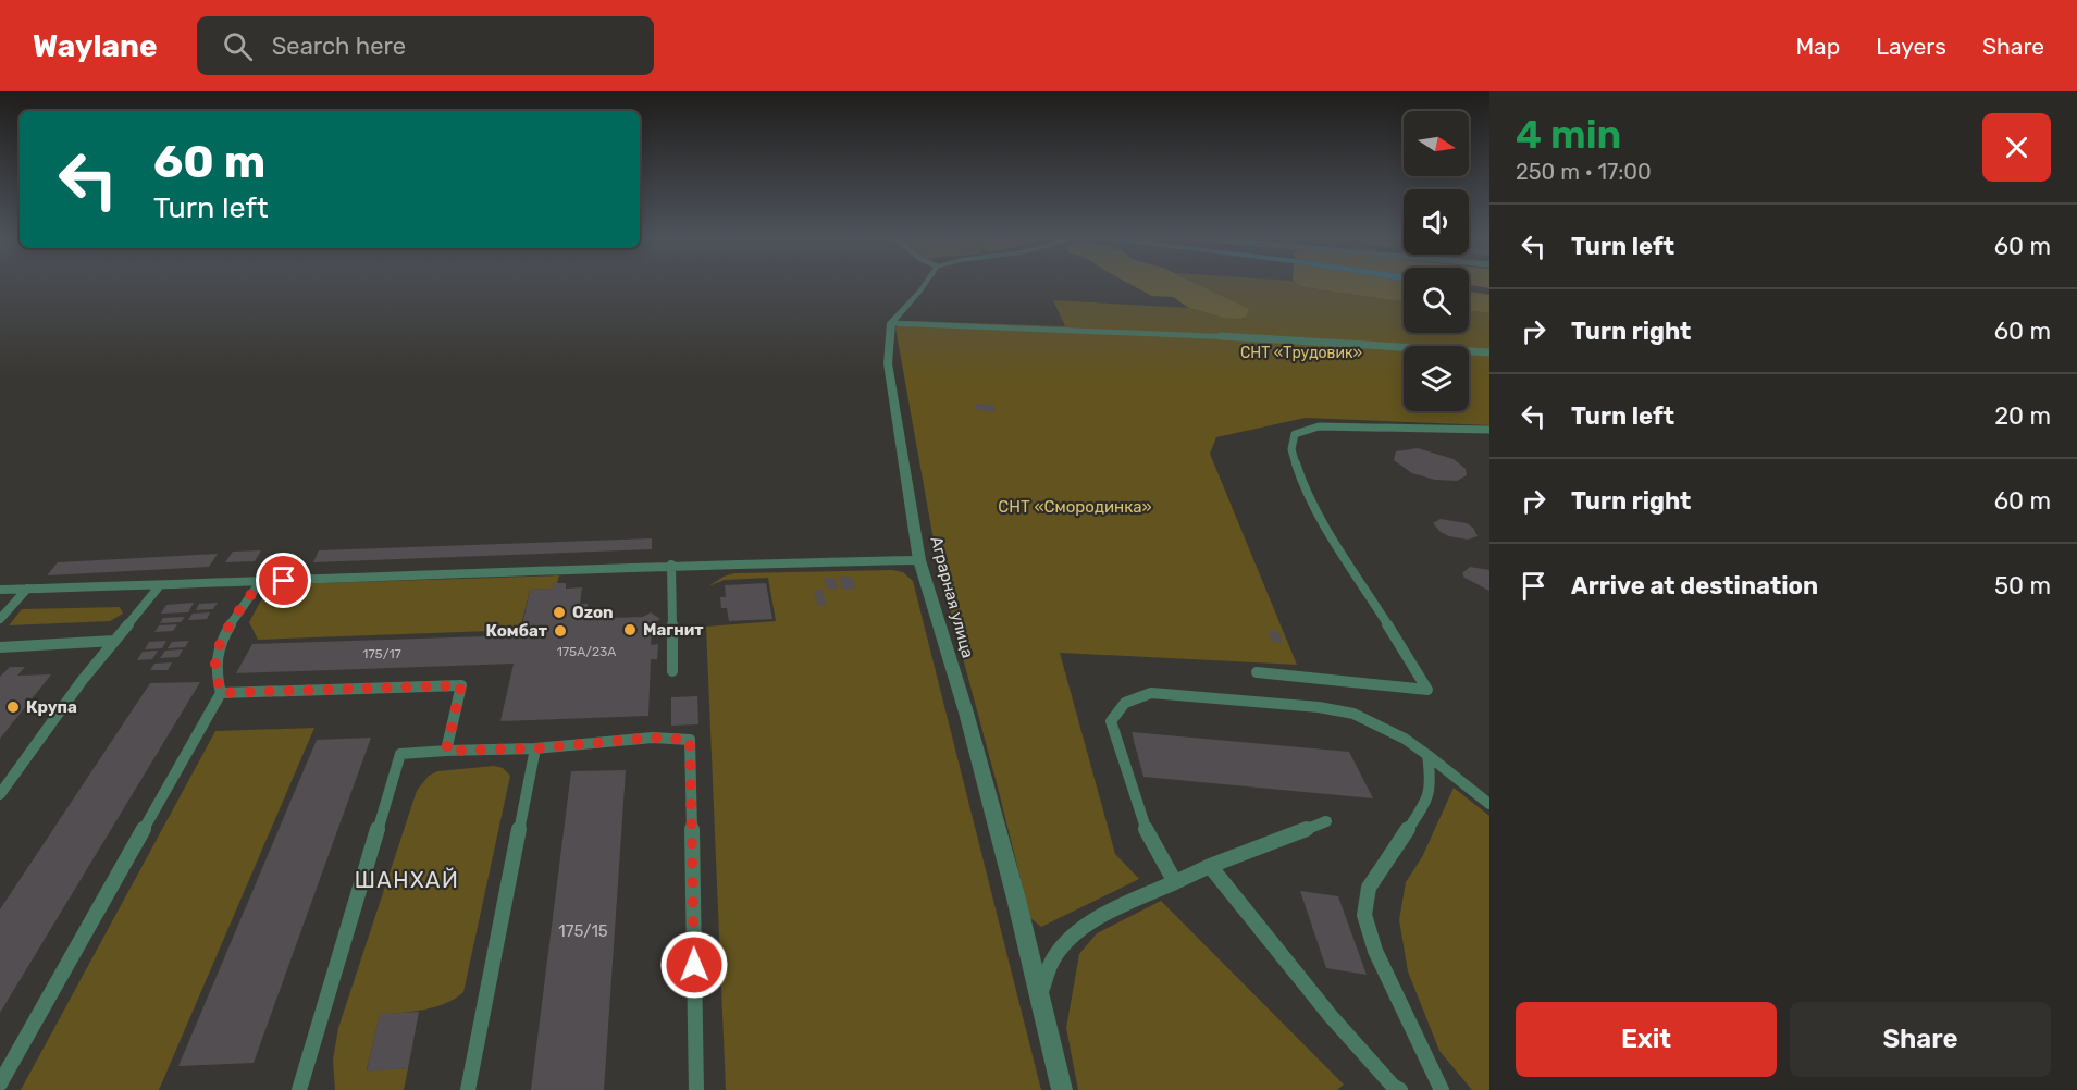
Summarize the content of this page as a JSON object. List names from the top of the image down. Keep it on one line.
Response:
{"streets":{"street":["Аграрная улица"]},"districts":["ШАНХАЙ"],"parks":["СНТ «Трудовик»","СНТ «Смородинка»"],"places":["Ozon","Магнит","Комбат","Крупа"],"house_numbers":["175А/23А","175/17","175/15"],"north":"right","page":{"header":"Waylane","search":"Search here","nav":["Map","Layers","Share"],"heading":["4 min","250 m · 17:00"],"turn":["60 m","Turn left"],"list":[{"name":"Turn left","value":"60 m"},{"name":"Turn right","value":"60 m"},{"name":"Turn left","value":"20 m"},{"name":"Turn right","value":"60 m"},{"name":"Arrive at destination","value":"50 m"}],"buttons":["Exit","Share"]}}
